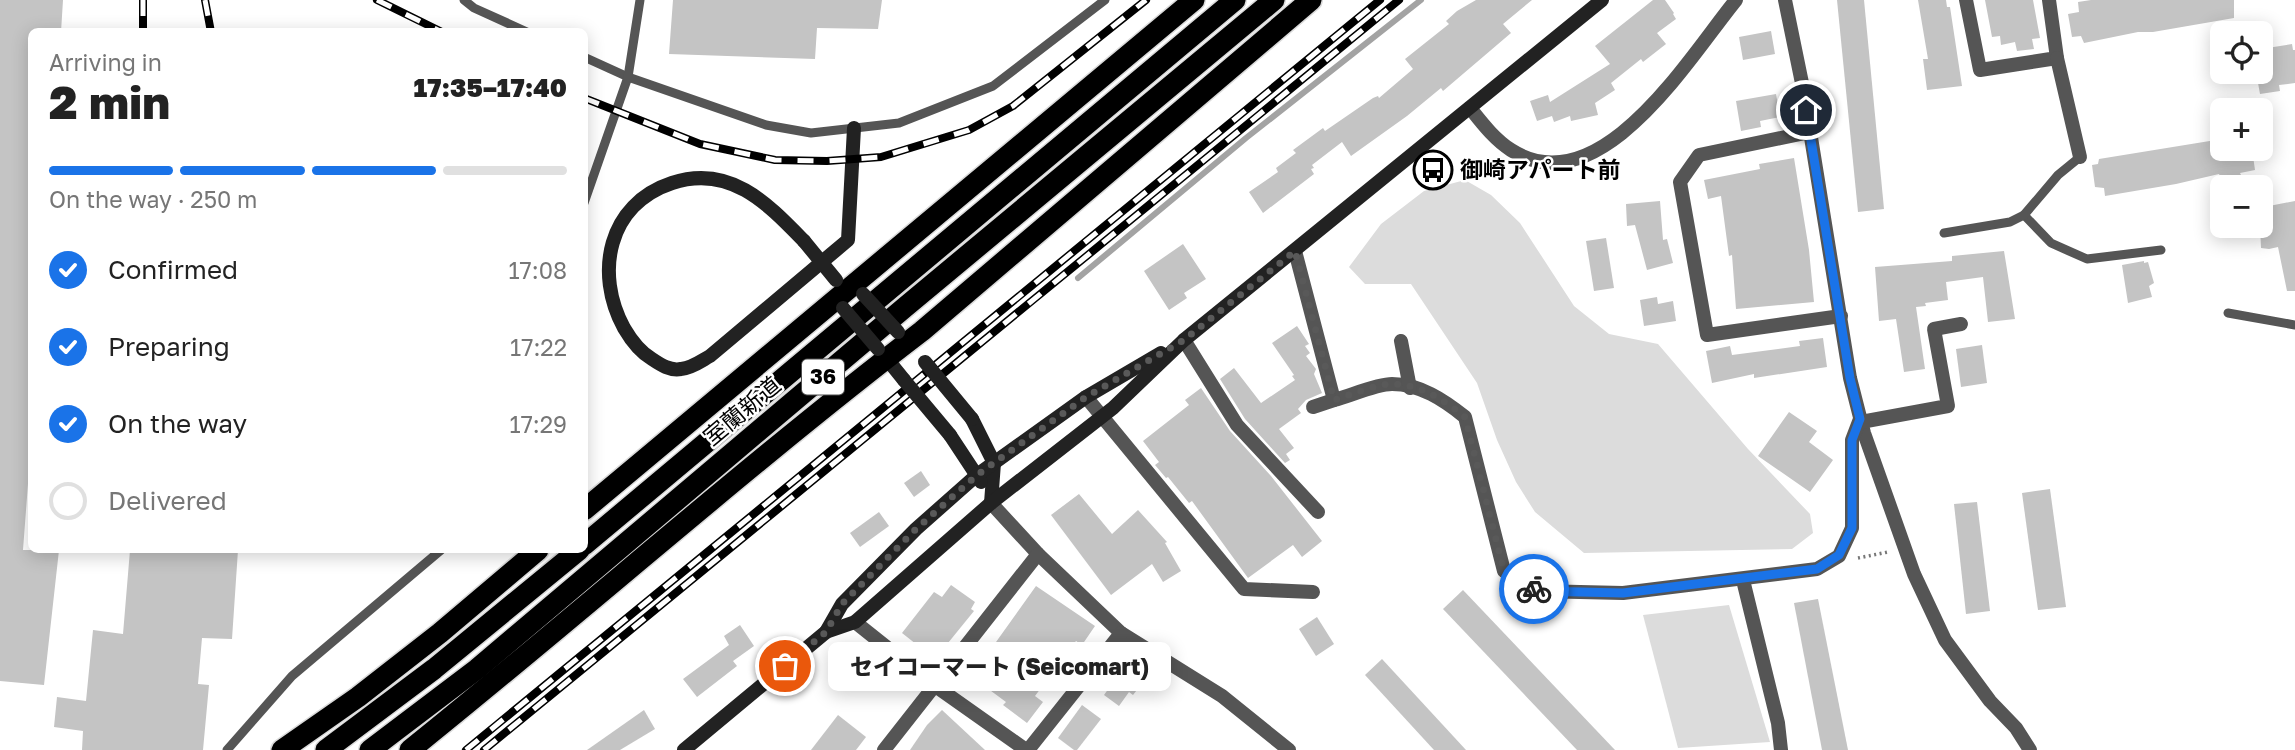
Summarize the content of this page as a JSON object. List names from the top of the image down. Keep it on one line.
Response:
{"streets":{"highway":["36","室蘭新道"]},"places":{"bus stop":["御崎アパート前"],"other":["セイコーマート (Seicomart)"]},"page":{"map_buttons":["+","−"],"heading":["2 min","Arriving in","17:35–17:40"],"bar":"On the way · 250 m","list":[["Confirmed","17:08"],["Preparing","17:22"],["On the way","17:29"],"Delivered"],"bubble":"セイコーマート (Seicomart)"}}
